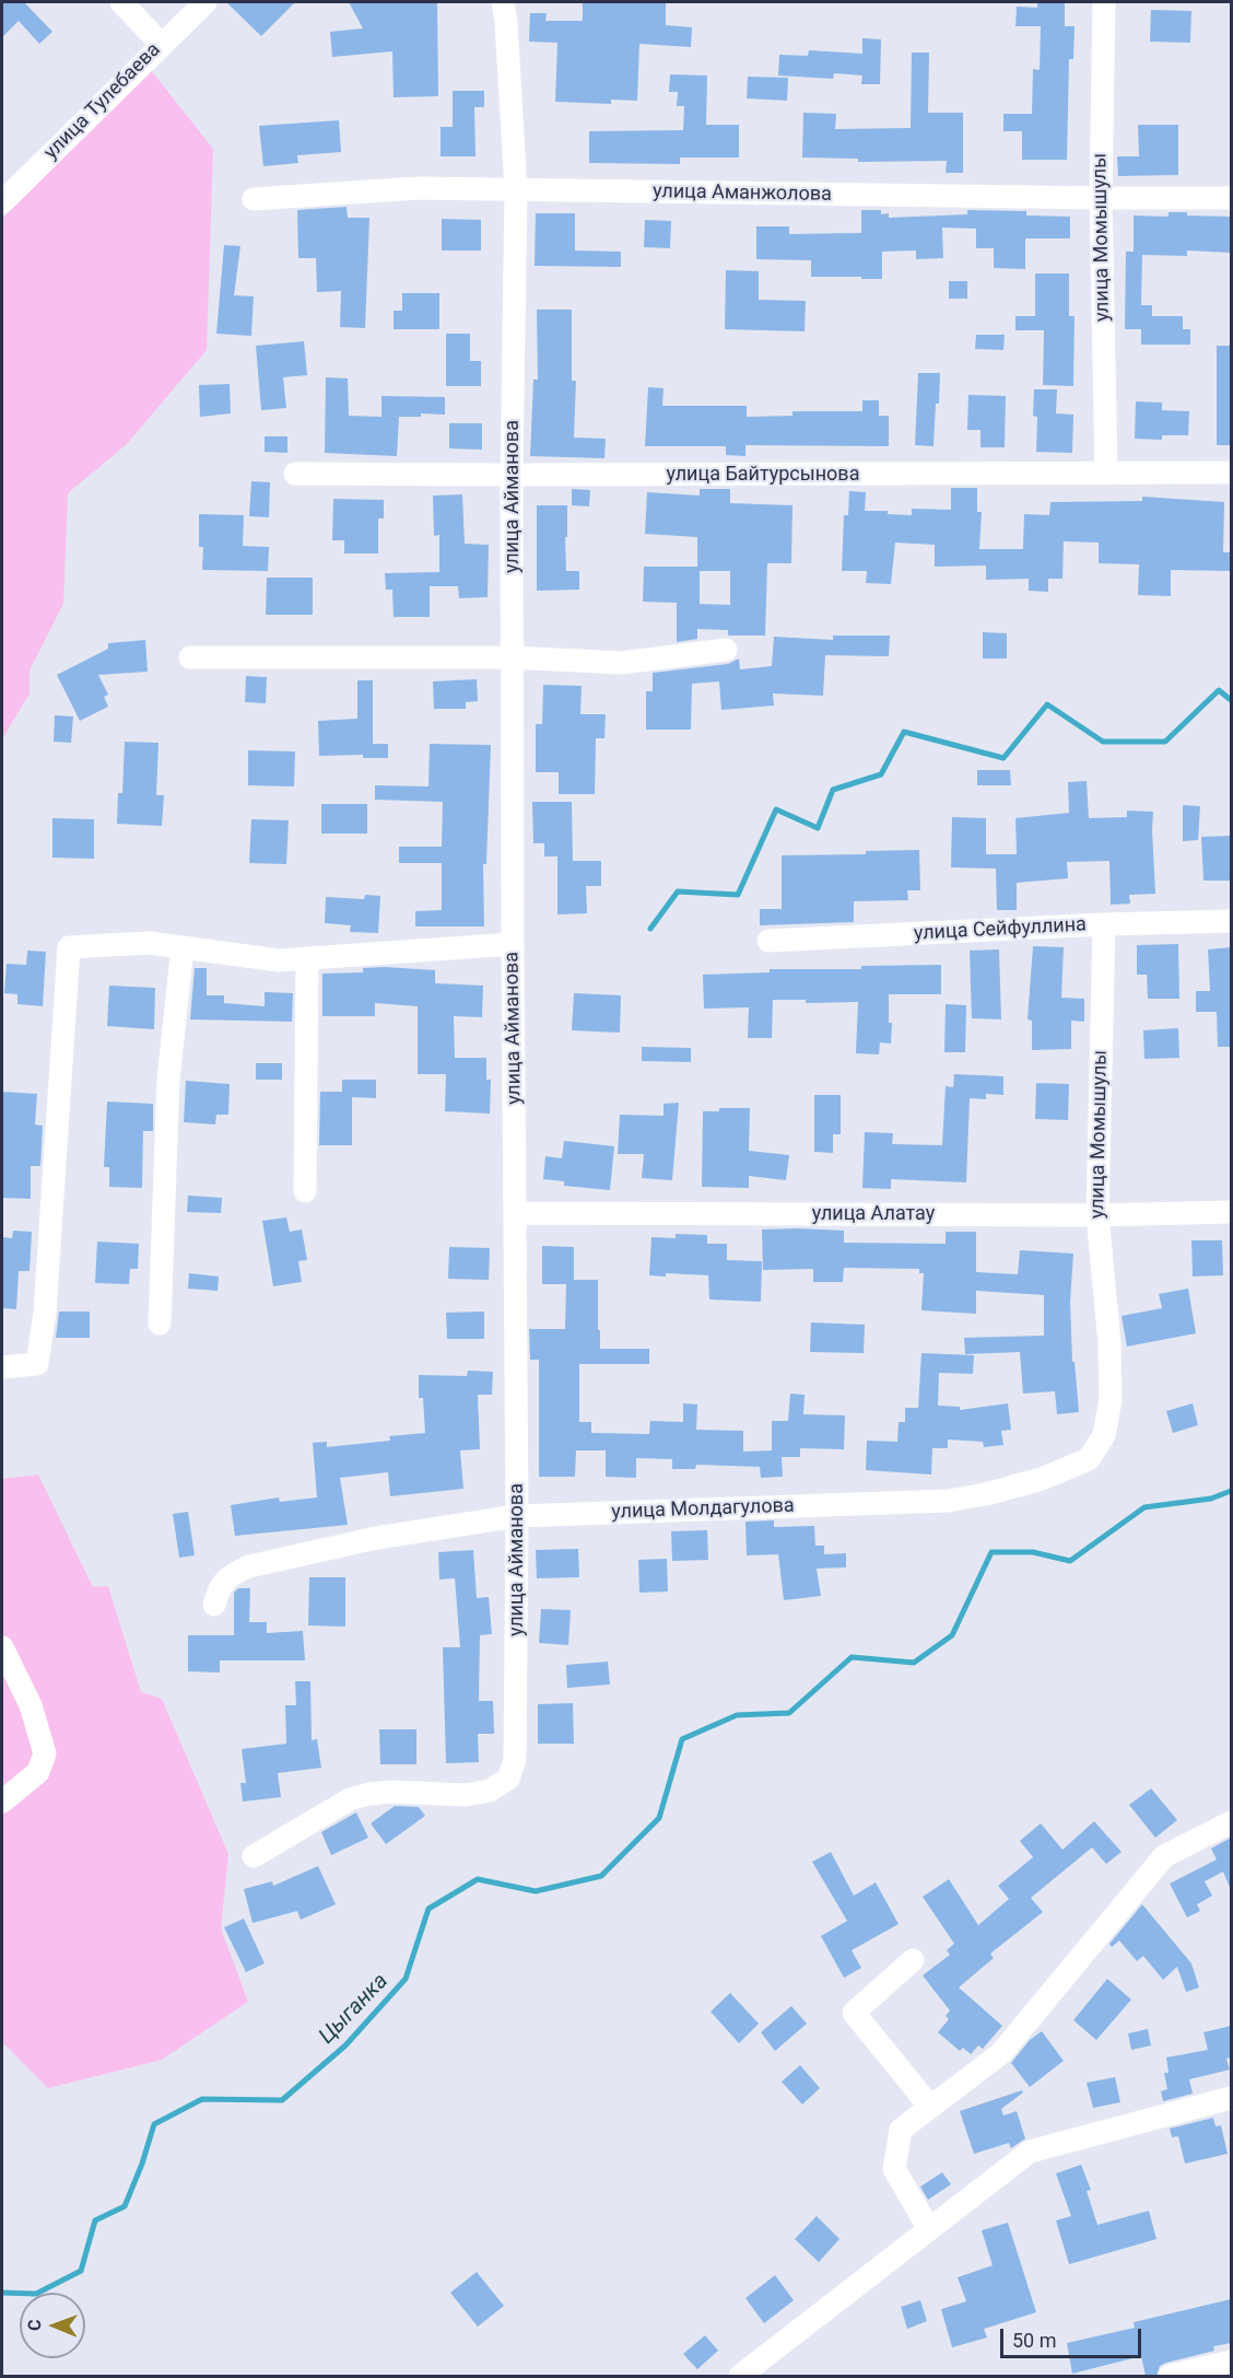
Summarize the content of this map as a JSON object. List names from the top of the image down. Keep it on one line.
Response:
{"streets":{"street":["улица Тулебаева","улица Аманжолова","улица Момышулы","улица Байтурсынова","улица Айманова","улица Сейфуллина","улица Алатау","улица Молдагулова"]},"crossings":[["улица Аманжолова","улица Момышулы"],["улица Аманжолова","улица Айманова"],["улица Момышулы","улица Байтурсынова"],["улица Момышулы","улица Сейфуллина"],["улица Момышулы","улица Алатау"],["улица Момышулы","улица Молдагулова"],["улица Байтурсынова","улица Айманова"],["улица Айманова","улица Алатау"],["улица Айманова","улица Молдагулова"]],"water":["Цыганка"],"scale_bar":"50 m","north":"left"}
